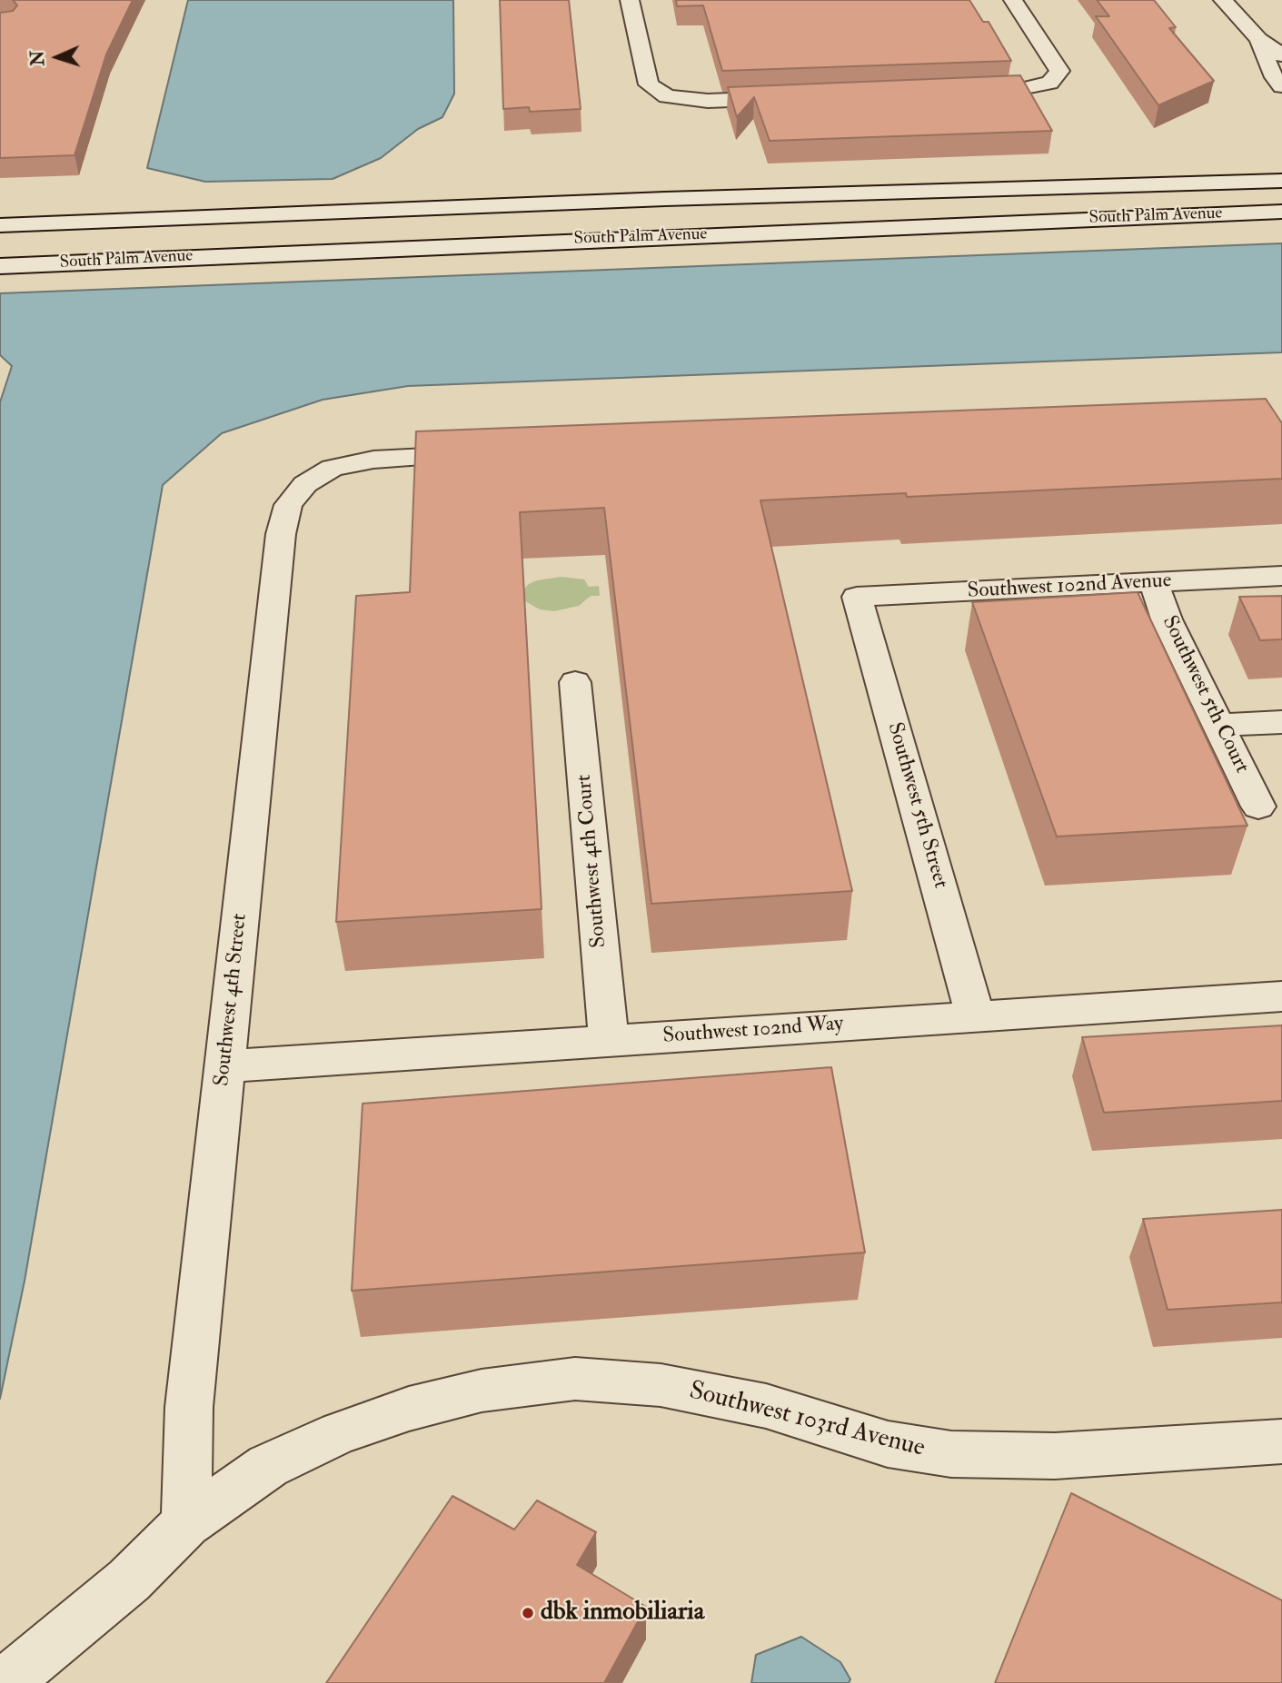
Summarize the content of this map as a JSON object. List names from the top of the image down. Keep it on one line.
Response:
{"streets":{"street":["South Palm Avenue","Southwest 102nd Avenue","Southwest 5th Court","Southwest 5th Street","Southwest 4th Court","Southwest 4th Street","Southwest 102nd Way","Southwest 103rd Avenue"]},"crossings":[["Southwest 102nd Avenue","Southwest 5th Court"],["Southwest 102nd Avenue","Southwest 5th Street"],["Southwest 5th Street","Southwest 102nd Way"],["Southwest 4th Court","Southwest 102nd Way"],["Southwest 4th Street","Southwest 102nd Way"],["Southwest 4th Street","Southwest 103rd Avenue"]],"places":["dbk inmobiliaria"],"north":"left"}
